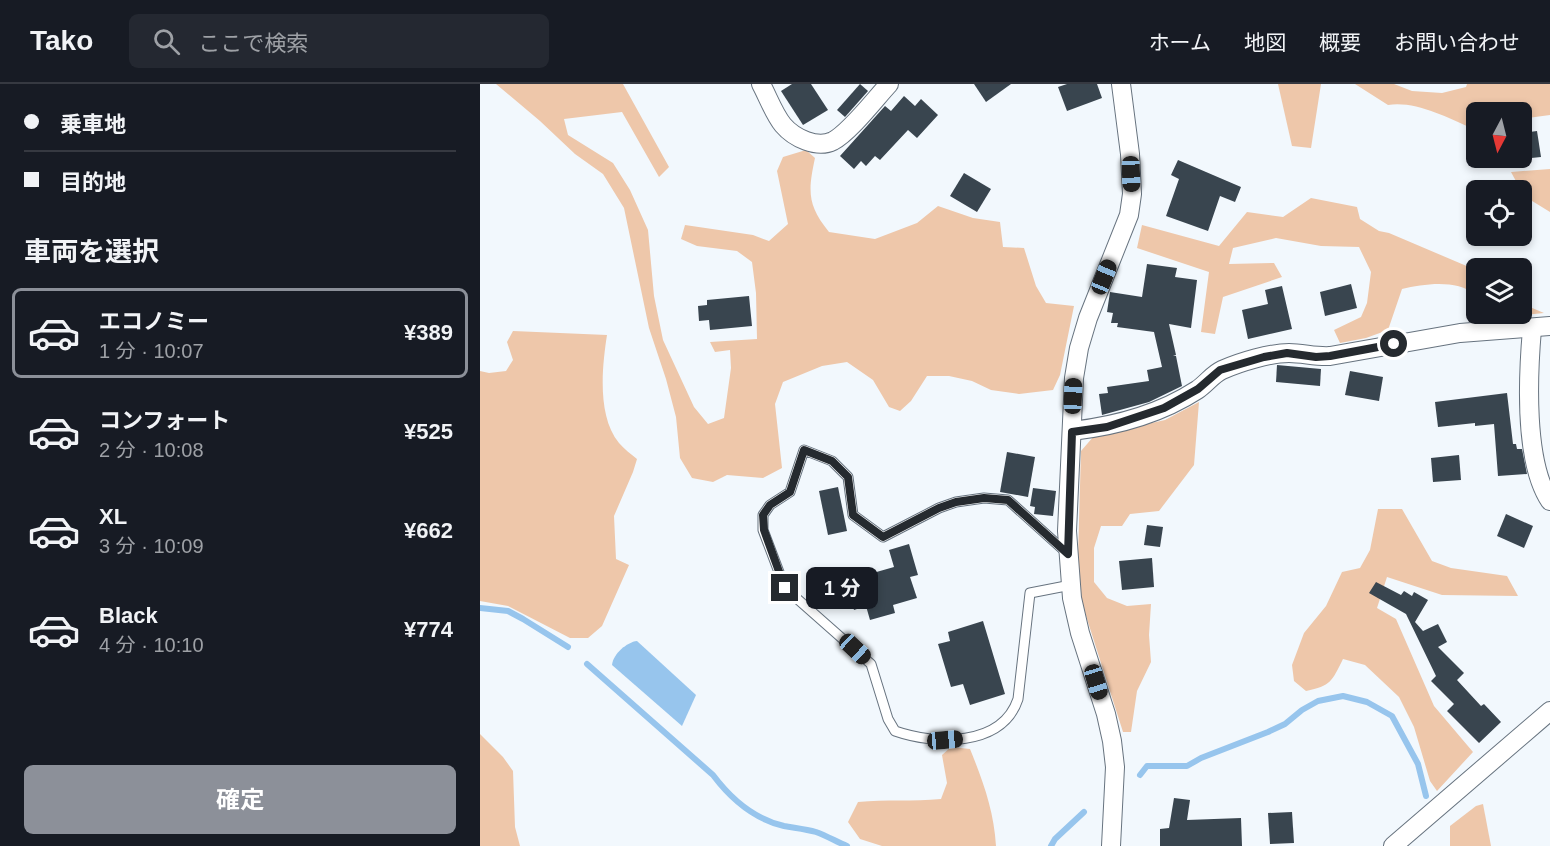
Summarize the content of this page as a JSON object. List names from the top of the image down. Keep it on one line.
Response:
{"north":"bottom","page":{"header":"Tako","search":"ここで検索","nav":["ホーム","地図","概要","お問い合わせ"],"banner":["乗車地","目的地"],"heading":"車両を選択","list":[{"name":"エコノミー","note":"1 分 · 10:07","value":"¥389"},{"name":"コンフォート","note":"2 分 · 10:08","value":"¥525"},{"name":"XL","note":"3 分 · 10:09","value":"¥662"},{"name":"Black","note":"4 分 · 10:10","value":"¥774"}],"bubble":"1 分","buttons":"確定"}}
